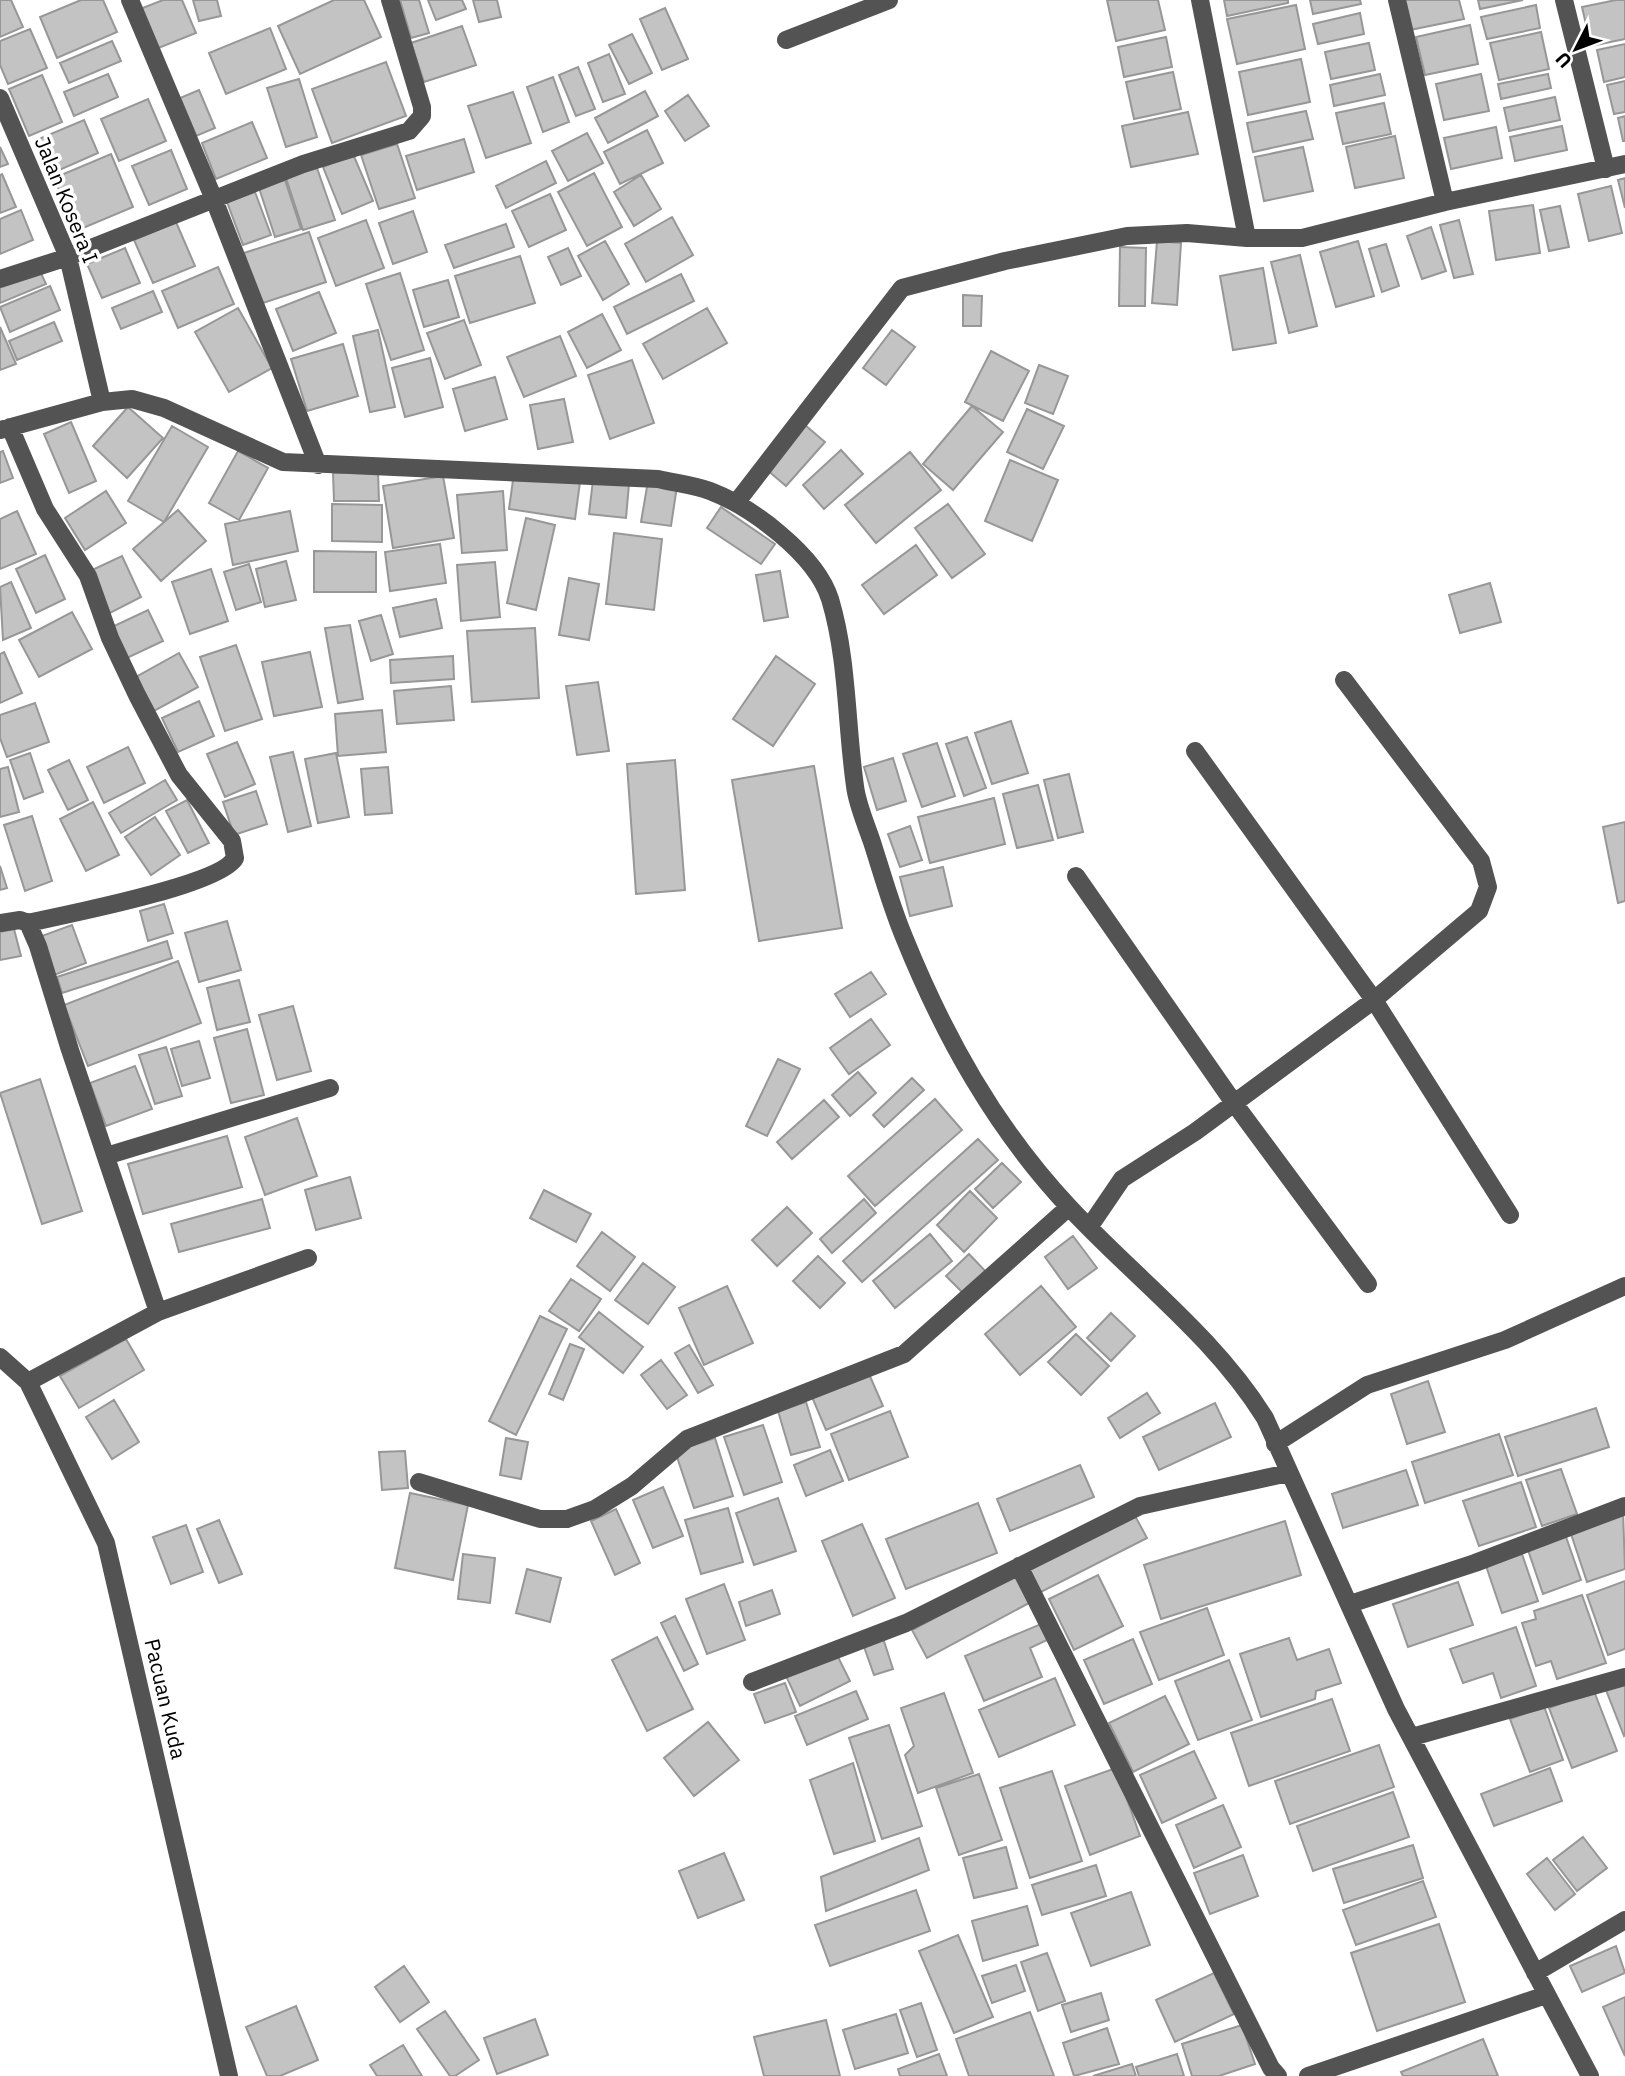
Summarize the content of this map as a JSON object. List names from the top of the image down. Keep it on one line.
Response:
{"streets":{"street":["Jalan Kosera I","Pacuan Kuda"]},"north":"bottom left"}
